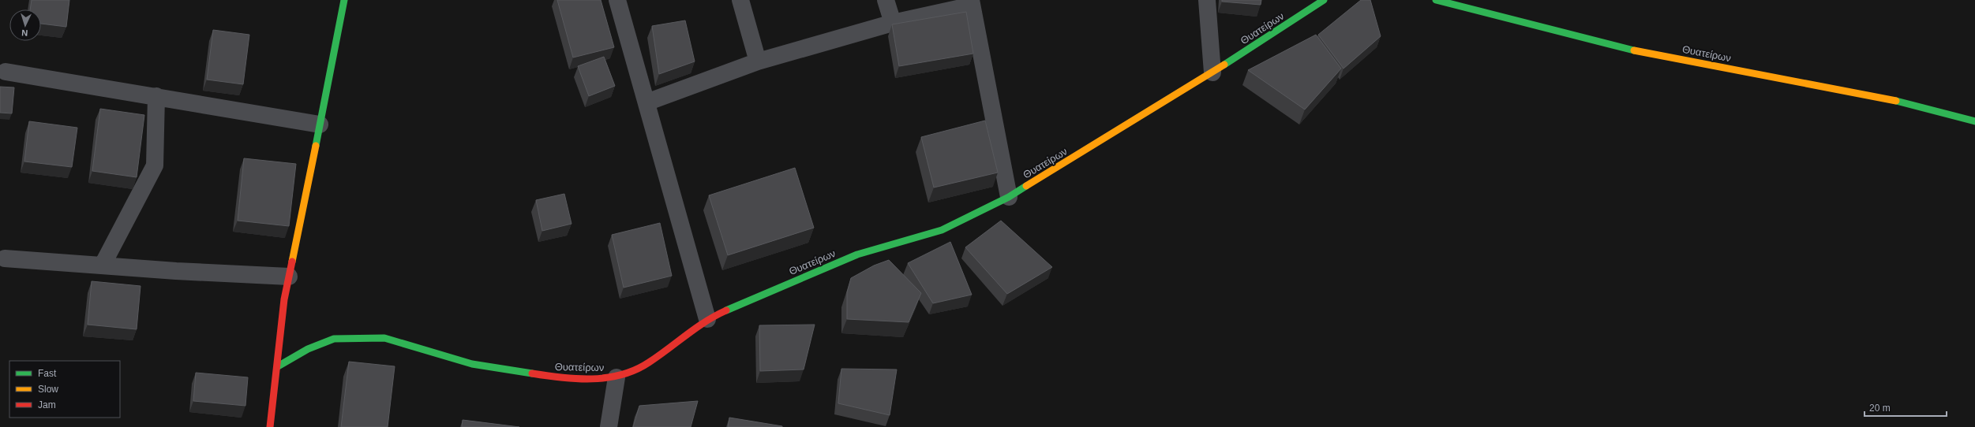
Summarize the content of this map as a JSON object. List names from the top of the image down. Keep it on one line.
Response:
{"streets":{"street":["Θυατείρων"]},"legend":["Fast","Slow","Jam"],"scale_bar":"20 m","north":"bottom"}
